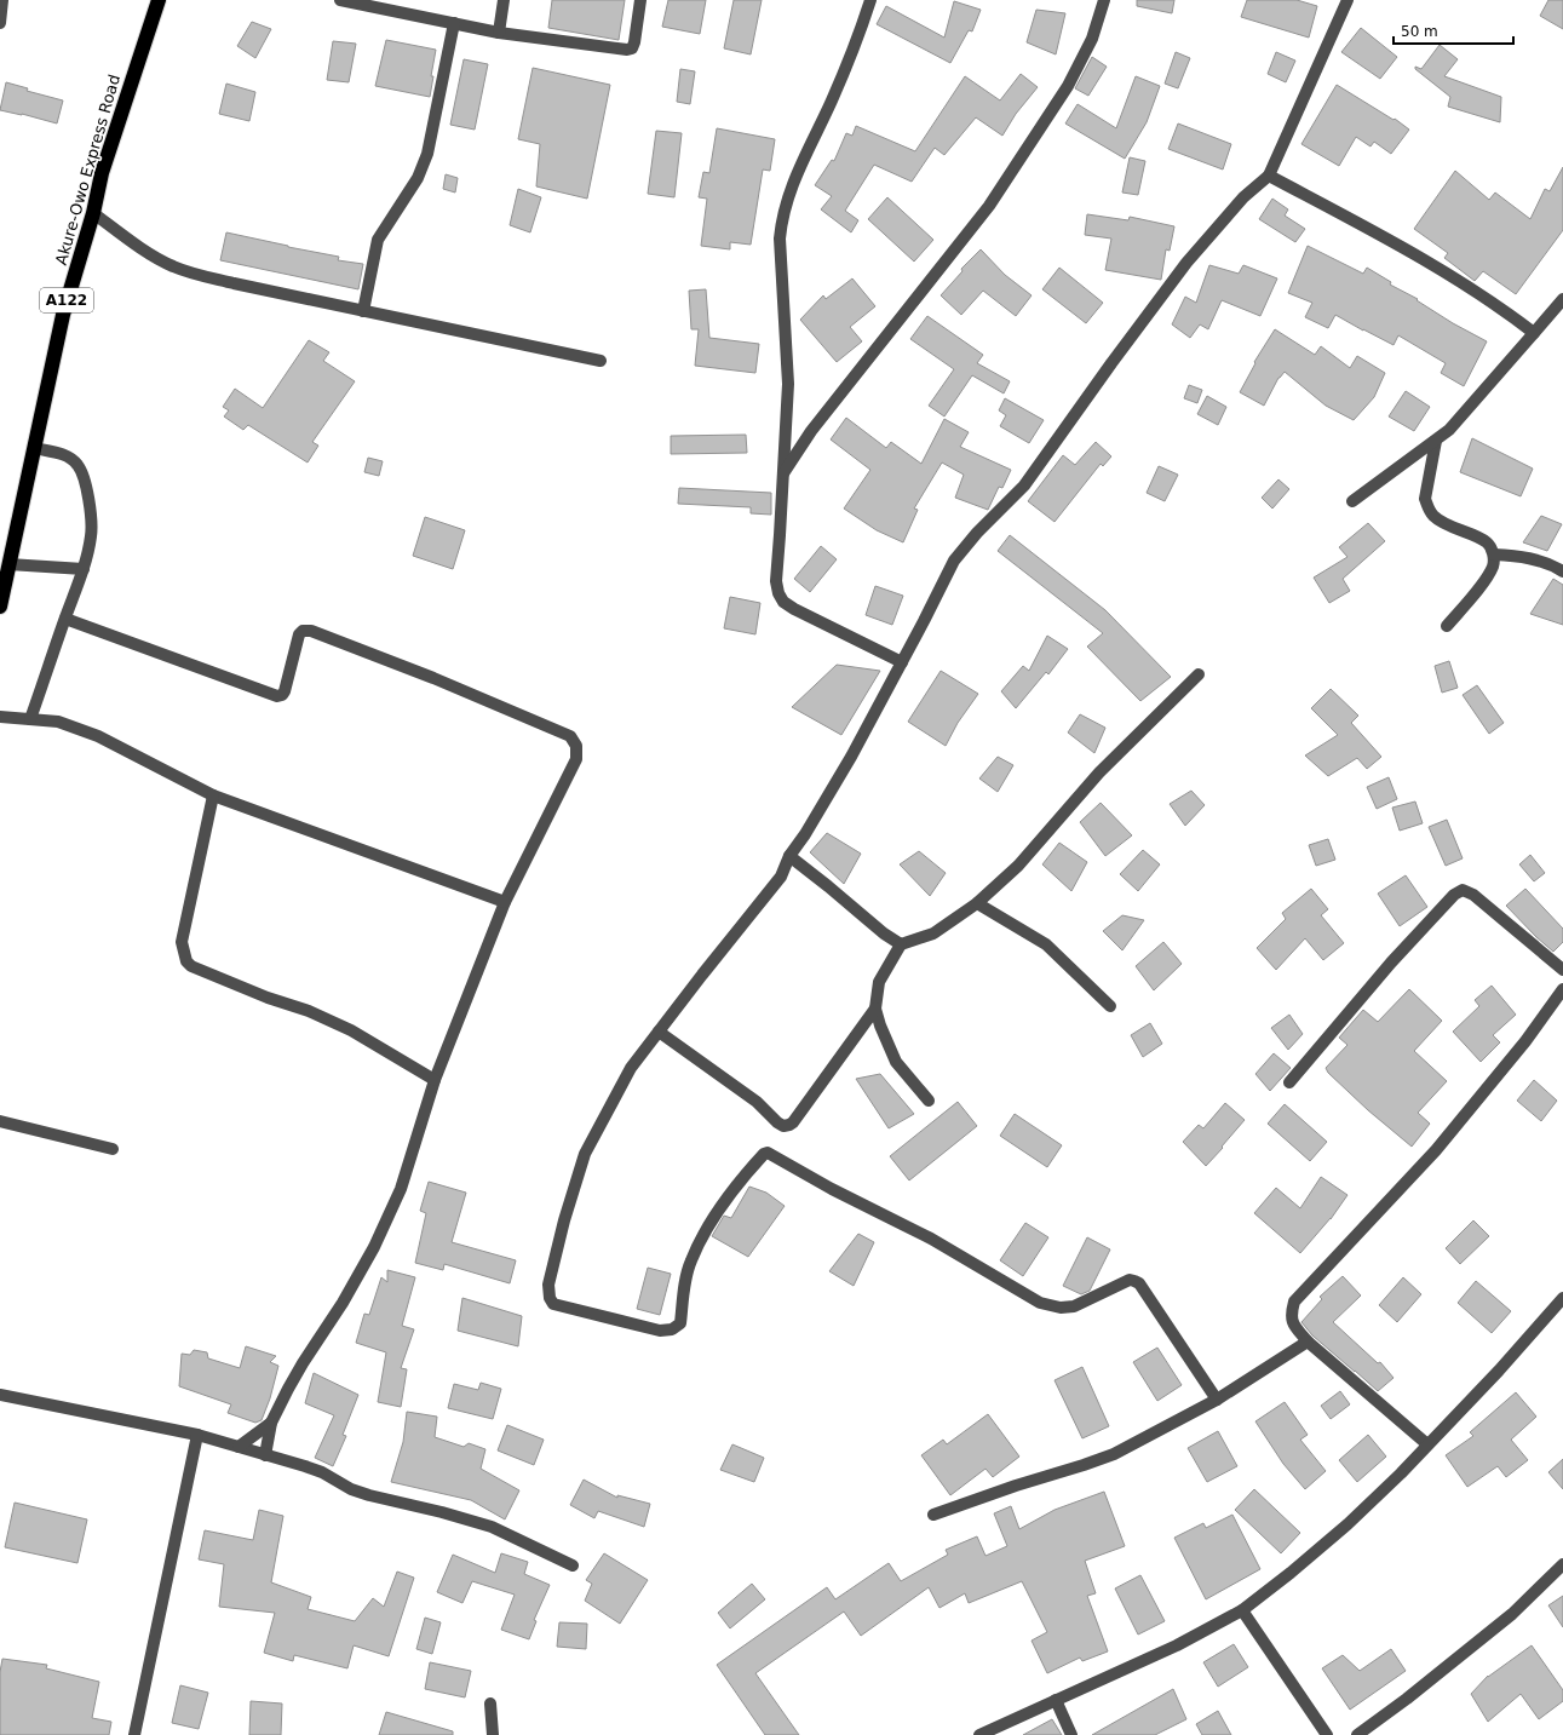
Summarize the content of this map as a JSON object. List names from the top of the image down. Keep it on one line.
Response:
{"streets":{"highway":["Akure-Owo Express Road","A122"]},"scale_bar":"50 m"}
